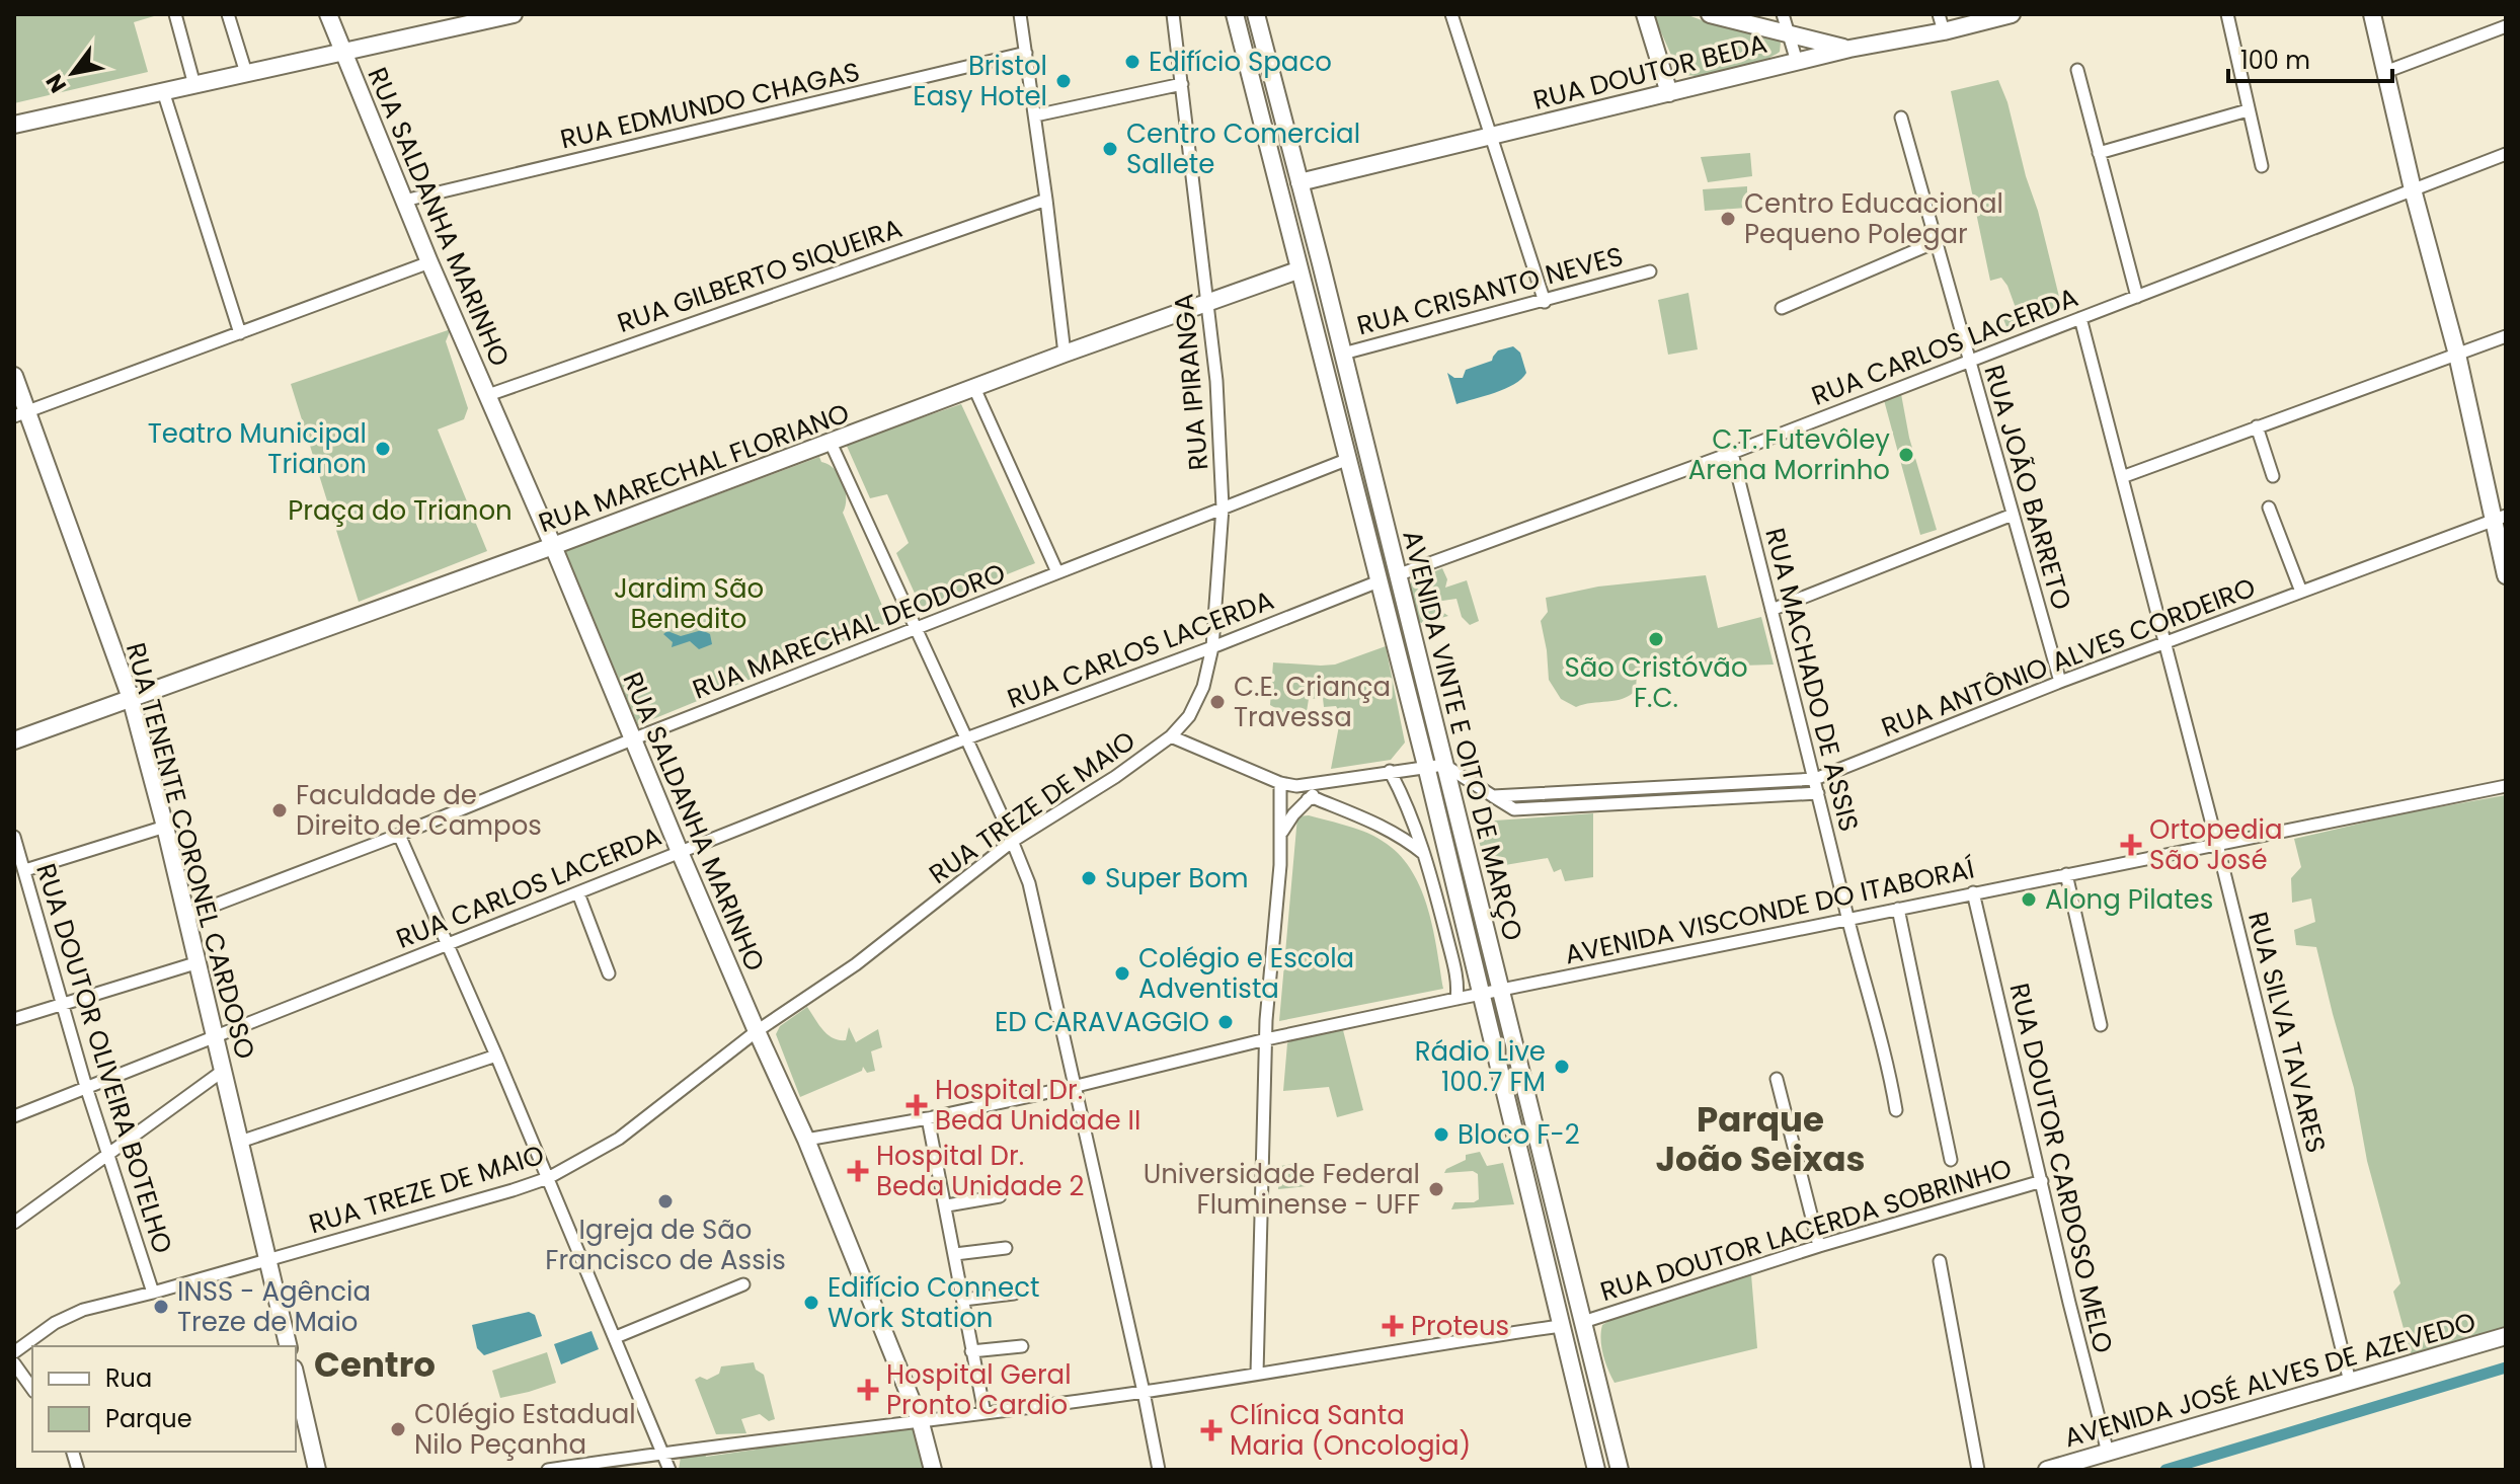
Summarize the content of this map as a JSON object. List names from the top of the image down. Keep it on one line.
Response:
{"streets":{"main road":["RUA DOUTOR BEDA","RUA SALDANHA MARINHO","RUA MARECHAL FLORIANO","AVENIDA VINTE E OITO DE MARÇO","RUA TENENTE CORONEL CARDOSO","AVENIDA JOSÉ ALVES DE AZEVEDO"],"street":["RUA EDMUNDO CHAGAS","RUA GILBERTO SIQUEIRA","RUA CRISANTO NEVES","RUA CARLOS LACERDA","RUA IPIRANGA","RUA JOÃO BARRETO","RUA MARECHAL DEODORO","RUA ANTÔNIO ALVES CORDEIRO","RUA MACHADO DE ASSIS","RUA TREZE DE MAIO","AVENIDA VISCONDE DO ITABORAÍ","RUA SILVA TAVARES","RUA DOUTOR OLIVEIRA BOTELHO","RUA DOUTOR CARDOSO MELO","RUA DOUTOR LACERDA SOBRINHO"]},"crossings":[["RUA DOUTOR BEDA","AVENIDA VINTE E OITO DE MARÇO"],["RUA EDMUNDO CHAGAS","RUA SALDANHA MARINHO"],["RUA SALDANHA MARINHO","RUA GILBERTO SIQUEIRA"],["RUA SALDANHA MARINHO","RUA CARLOS LACERDA"],["RUA SALDANHA MARINHO","RUA MARECHAL FLORIANO"],["RUA SALDANHA MARINHO","RUA MARECHAL DEODORO"],["RUA SALDANHA MARINHO","RUA TREZE DE MAIO"],["RUA SALDANHA MARINHO","AVENIDA VISCONDE DO ITABORAÍ"],["RUA CRISANTO NEVES","AVENIDA VINTE E OITO DE MARÇO"],["RUA CARLOS LACERDA","RUA IPIRANGA"],["RUA CARLOS LACERDA","RUA JOÃO BARRETO"],["RUA CARLOS LACERDA","RUA MACHADO DE ASSIS"],["RUA CARLOS LACERDA","AVENIDA VINTE E OITO DE MARÇO"],["RUA CARLOS LACERDA","RUA TENENTE CORONEL CARDOSO"],["RUA CARLOS LACERDA","RUA SILVA TAVARES"],["RUA CARLOS LACERDA","RUA DOUTOR OLIVEIRA BOTELHO"],["RUA IPIRANGA","RUA MARECHAL FLORIANO"],["RUA IPIRANGA","RUA MARECHAL DEODORO"],["RUA IPIRANGA","RUA TREZE DE MAIO"],["RUA MARECHAL FLORIANO","AVENIDA VINTE E OITO DE MARÇO"],["RUA MARECHAL FLORIANO","RUA TENENTE CORONEL CARDOSO"],["RUA JOÃO BARRETO","RUA ANTÔNIO ALVES CORDEIRO"],["RUA MARECHAL DEODORO","AVENIDA VINTE E OITO DE MARÇO"],["RUA MARECHAL DEODORO","RUA TENENTE CORONEL CARDOSO"],["RUA ANTÔNIO ALVES CORDEIRO","RUA MACHADO DE ASSIS"],["RUA ANTÔNIO ALVES CORDEIRO","AVENIDA VINTE E OITO DE MARÇO"],["RUA ANTÔNIO ALVES CORDEIRO","RUA SILVA TAVARES"],["RUA MACHADO DE ASSIS","AVENIDA VISCONDE DO ITABORAÍ"],["AVENIDA VINTE E OITO DE MARÇO","AVENIDA VISCONDE DO ITABORAÍ"],["AVENIDA VINTE E OITO DE MARÇO","RUA DOUTOR LACERDA SOBRINHO"],["RUA TREZE DE MAIO","RUA TENENTE CORONEL CARDOSO"],["RUA TREZE DE MAIO","RUA DOUTOR OLIVEIRA BOTELHO"],["AVENIDA VISCONDE DO ITABORAÍ","RUA SILVA TAVARES"],["AVENIDA VISCONDE DO ITABORAÍ","RUA DOUTOR CARDOSO MELO"],["RUA SILVA TAVARES","AVENIDA JOSÉ ALVES DE AZEVEDO"],["RUA DOUTOR CARDOSO MELO","RUA DOUTOR LACERDA SOBRINHO"],["RUA DOUTOR CARDOSO MELO","AVENIDA JOSÉ ALVES DE AZEVEDO"]],"districts":["Parque João Seixas","Centro"],"parks":["Praça do Trianon","Jardim São Benedito"],"places":{"other":["Edifício Spaco","Bristol Easy Hotel","Centro Comercial Sallete","Centro Educacional Pequeno Polegar","Teatro Municipal Trianon","C.T. Futevôley Arena Morrinho","São Cristóvão F.C.","C.E. Criança Travessa","Faculdade de Direito de Campos","Super Bom","Along Pilates","Colégio e Escola Adventista","ED CARAVAGGIO","Rádio Live 100.7 FM","Bloco F-2","Universidade Federal Fluminense - UFF","Igreja de São Francisco de Assis","Edifício Connect Work Station","INSS - Agência Treze de Maio","C0légio Estadual Nilo Peçanha"],"health":["Ortopedia São José","Hospital Dr. Beda Unidade II","Hospital Dr. Beda Unidade 2","Proteus","Hospital Geral Pronto Cardio","Clínica Santa Maria (Oncologia)"]},"legend":["Rua","Parque"],"scale_bar":"100 m","north":"bottom left"}
